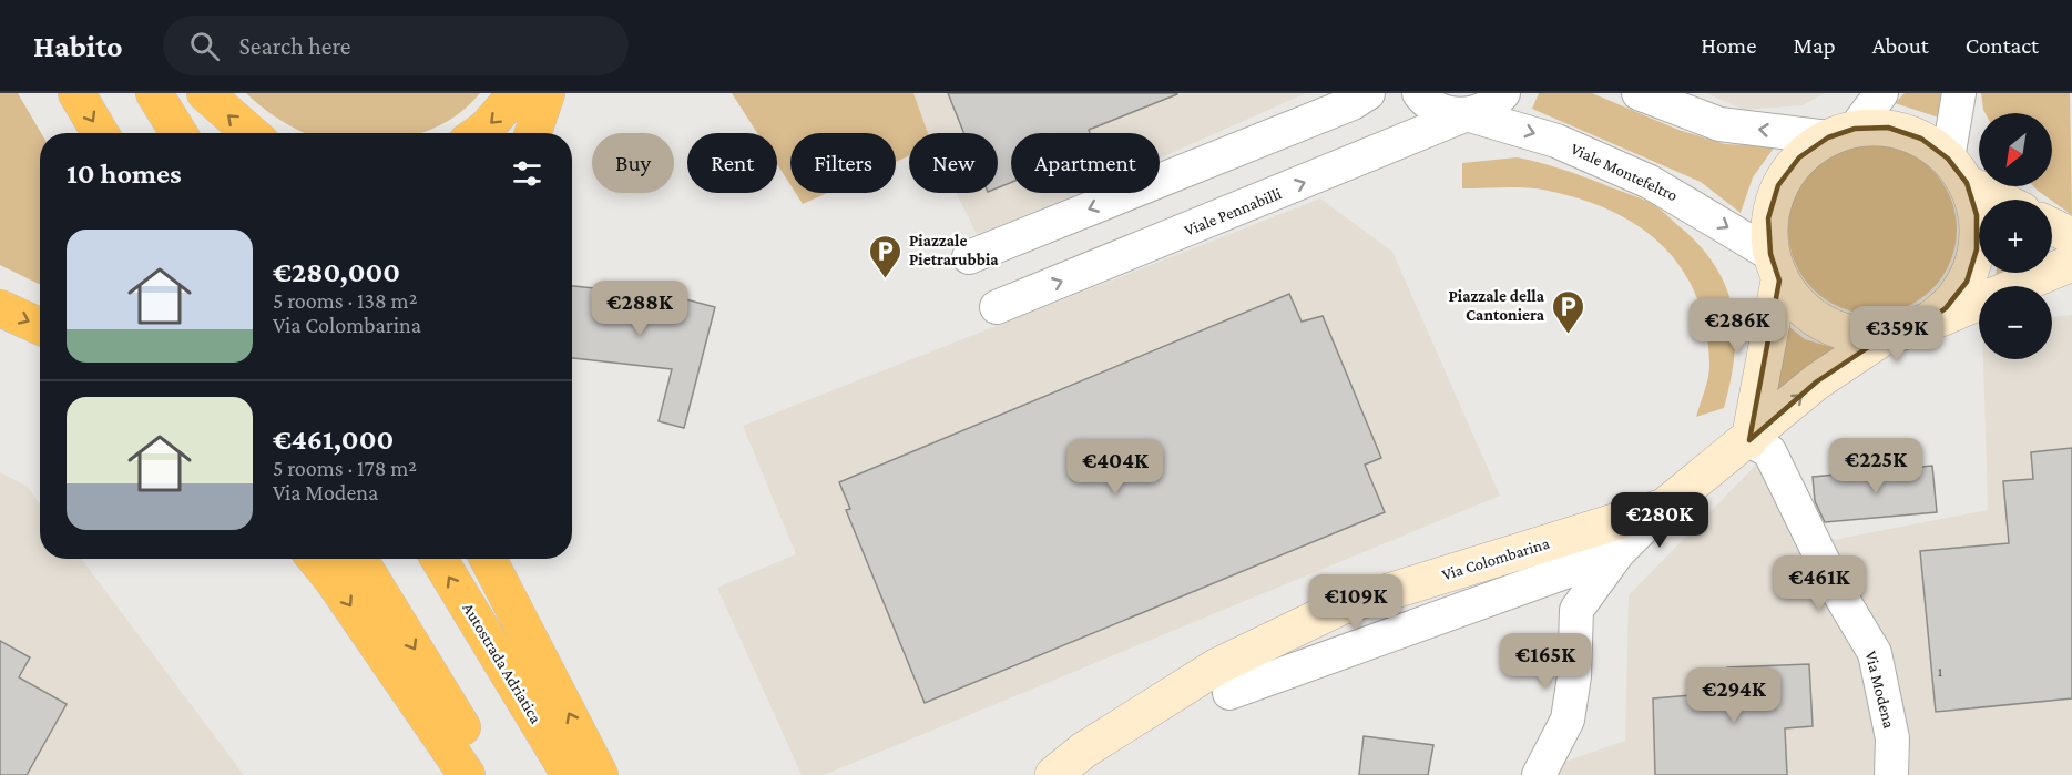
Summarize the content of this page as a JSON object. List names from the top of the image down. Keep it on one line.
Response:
{"streets":{"highway":["Autostrada Adriatica"],"street":["Viale Montefeltro","Viale Pennabilli","Via Colombarina","Via Modena"]},"crossings":[["Viale Montefeltro","Viale Pennabilli"],["Viale Montefeltro","Via Colombarina"],["Via Colombarina","Via Modena"]],"places":{"parking":["Piazzale Pietrarubbia","Piazzale della Cantoniera"]},"house_numbers":["1"],"north":"bottom left","page":{"header":"Habito","search":"Search here","nav":["Home","Map","About","Contact"],"map_buttons":["+","−"],"chip":["Buy","Rent","Filters","New","Apartment"],"heading":"10 homes","list":[{"name":"€280,000","note":"5 rooms · 138 m² · Via Colombarina"},{"name":"€461,000","note":"5 rooms · 178 m² · Via Modena"}],"price":["€288K","€286K","€359K","€225K","€404K","€280K","€461K","€109K","€165K","€294K"]}}
